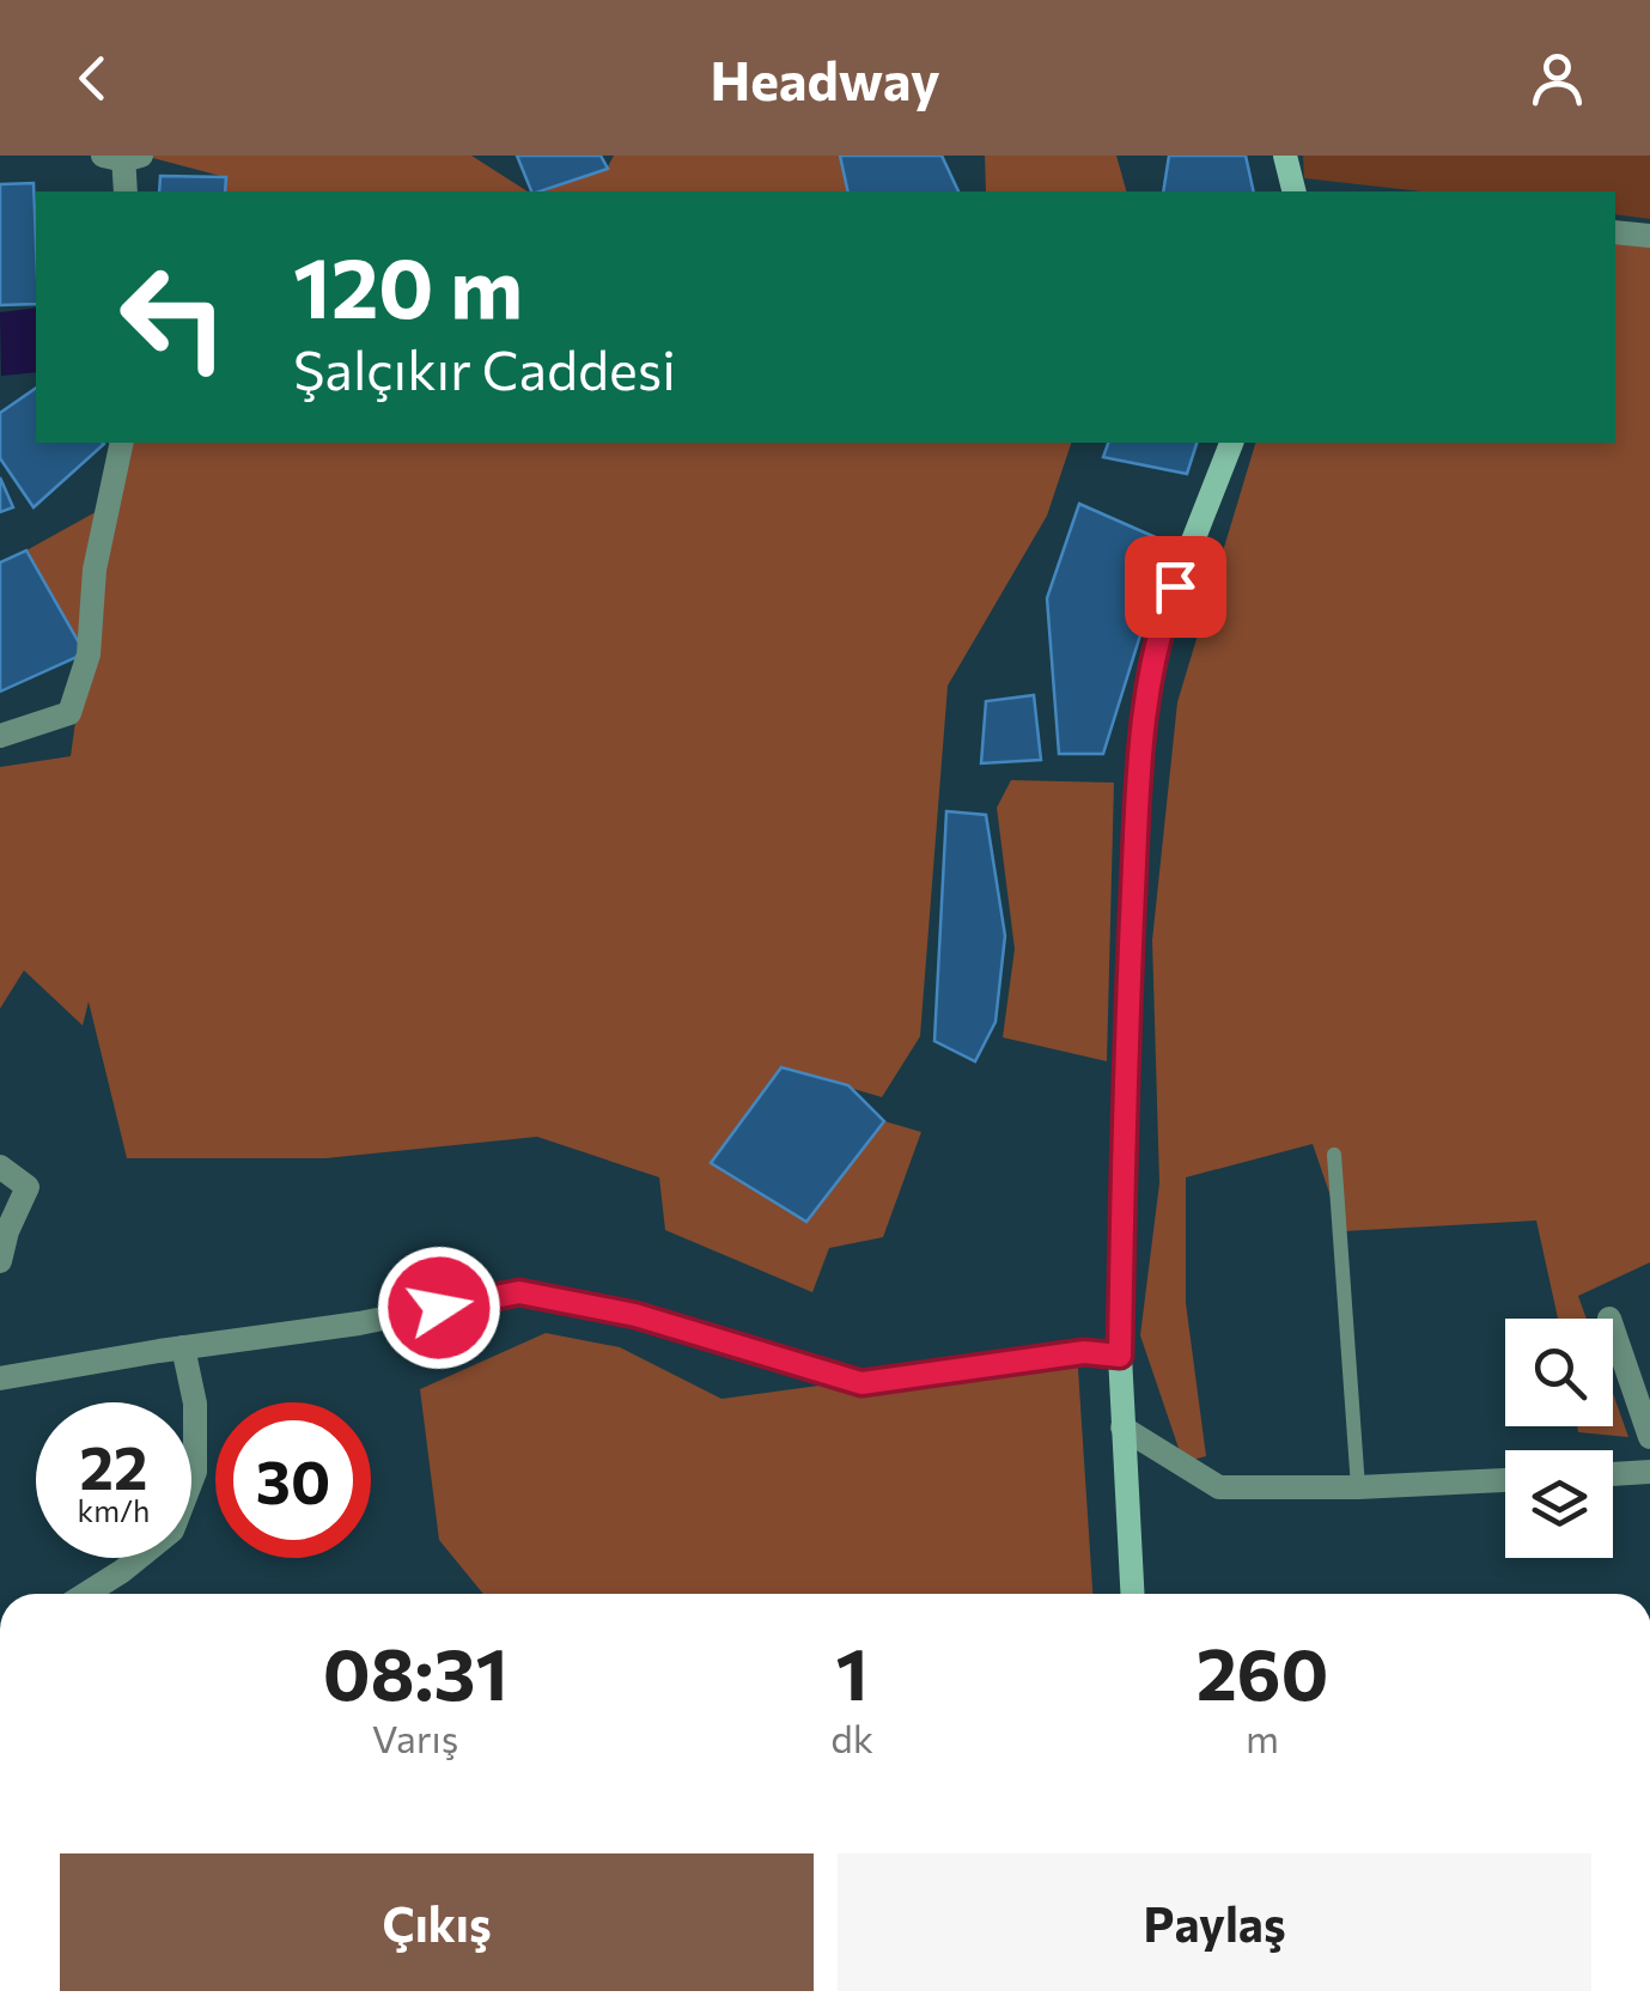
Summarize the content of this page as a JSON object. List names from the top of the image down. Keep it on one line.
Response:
{"page":{"header":"Headway","turn":["120 m","Şalçıkır Caddesi"],"speed":"22 km/h","limit":"30","eta":["08:31","Varış","1","dk","260","m"],"buttons":["Çıkış","Paylaş"]}}
